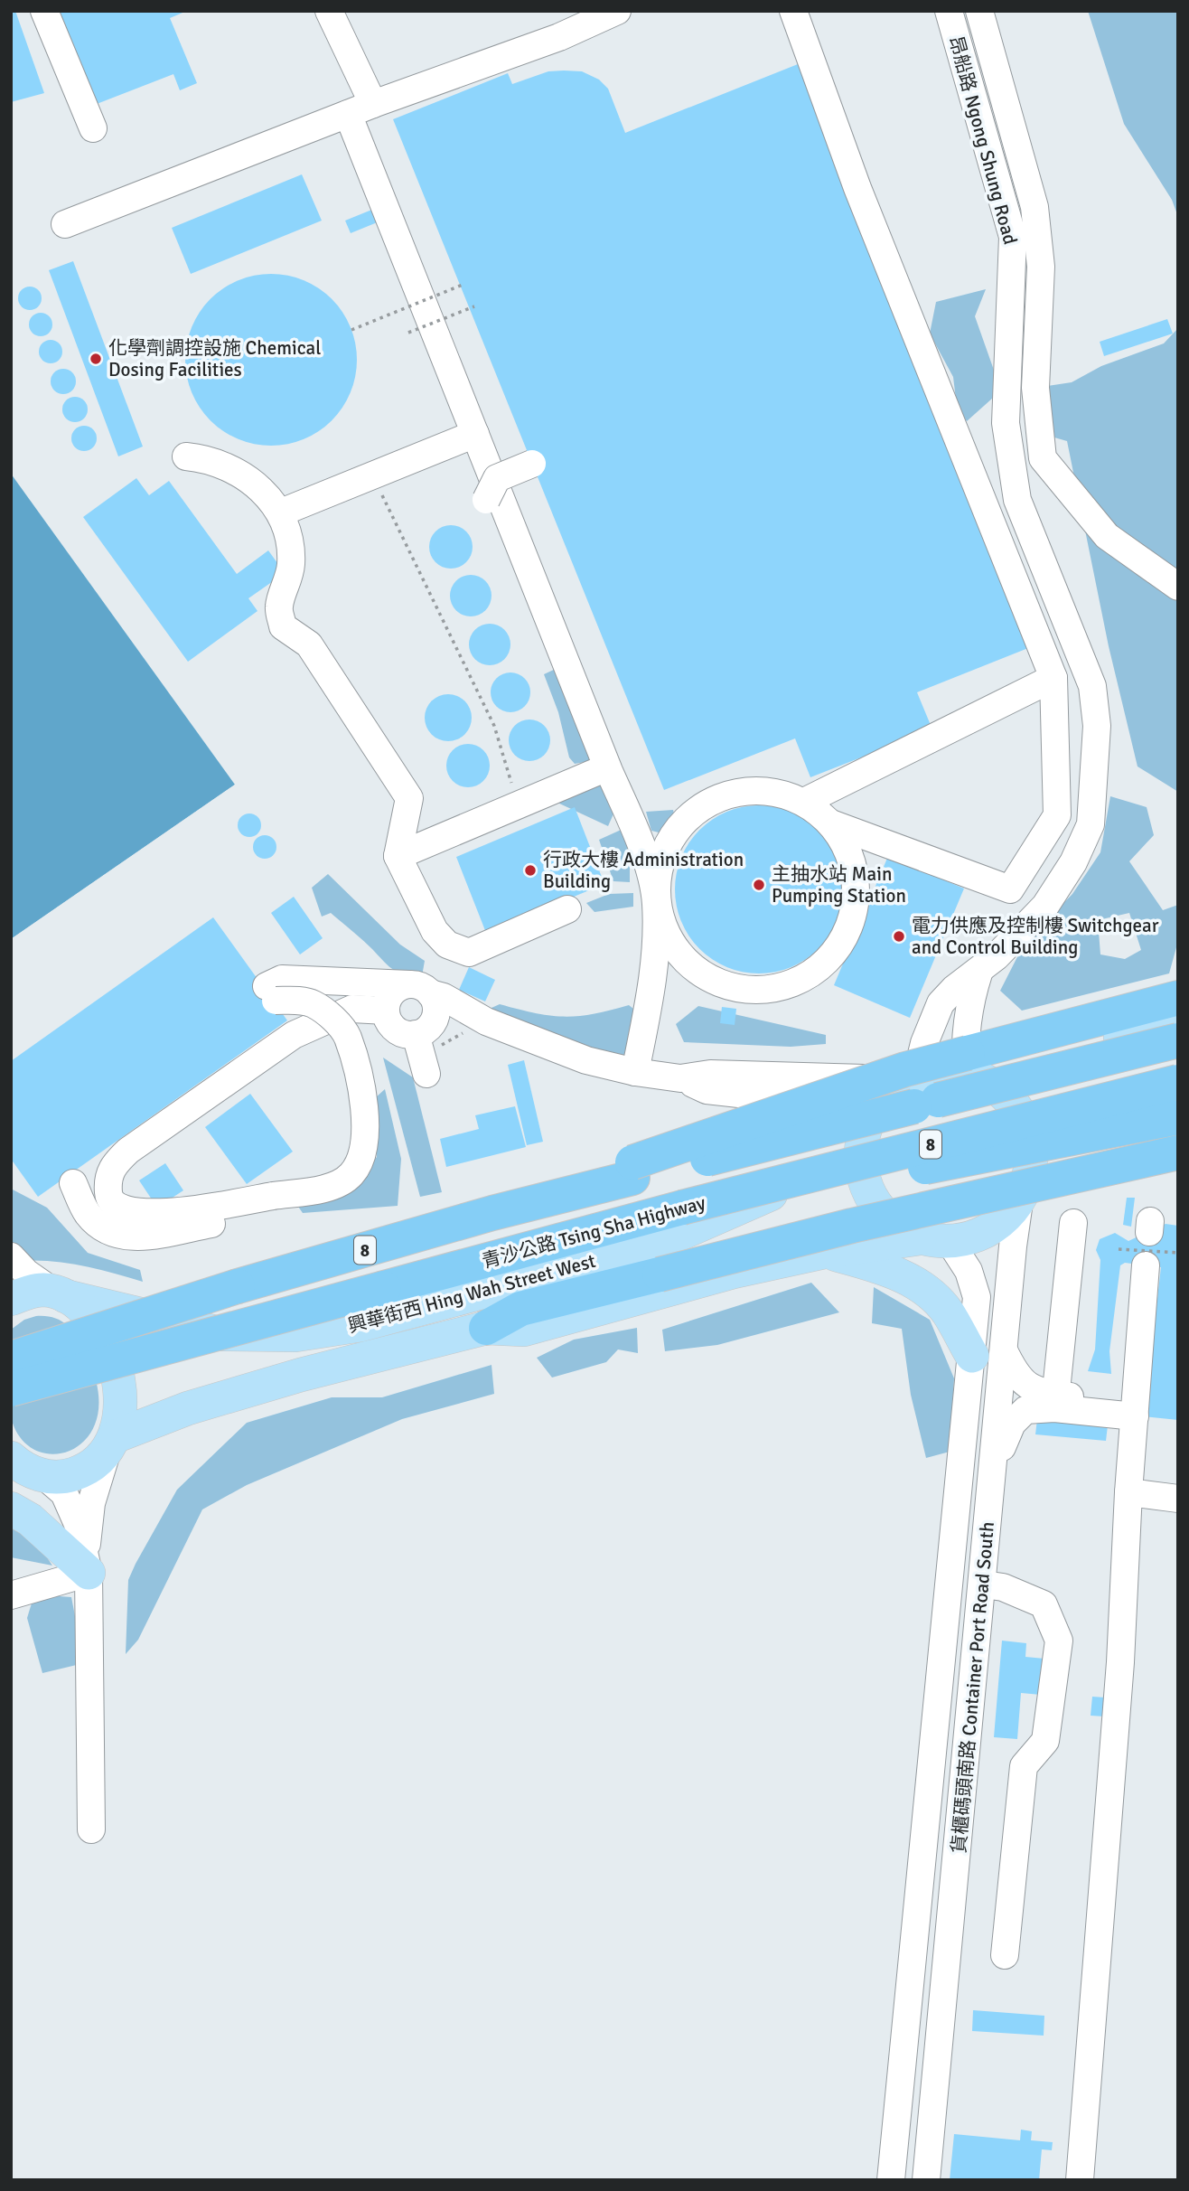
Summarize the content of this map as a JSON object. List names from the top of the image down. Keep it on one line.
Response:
{"streets":{"highway":["8","青沙公路 Tsing Sha Highway"],"main road":["興華街西 Hing Wah Street West"],"street":["昂船路 Ngong Shung Road","貨櫃碼頭南路 Container Port Road South"]},"crossings":[["昂船路 Ngong Shung Road","興華街西 Hing Wah Street West"],["昂船路 Ngong Shung Road","貨櫃碼頭南路 Container Port Road South"],["興華街西 Hing Wah Street West","貨櫃碼頭南路 Container Port Road South"]],"places":["化學劑調控設施 Chemical Dosing Facilities","行政大樓 Administration Building","主抽水站 Main Pumping Station","電力供應及控制樓 Switchgear and Control Building"]}
